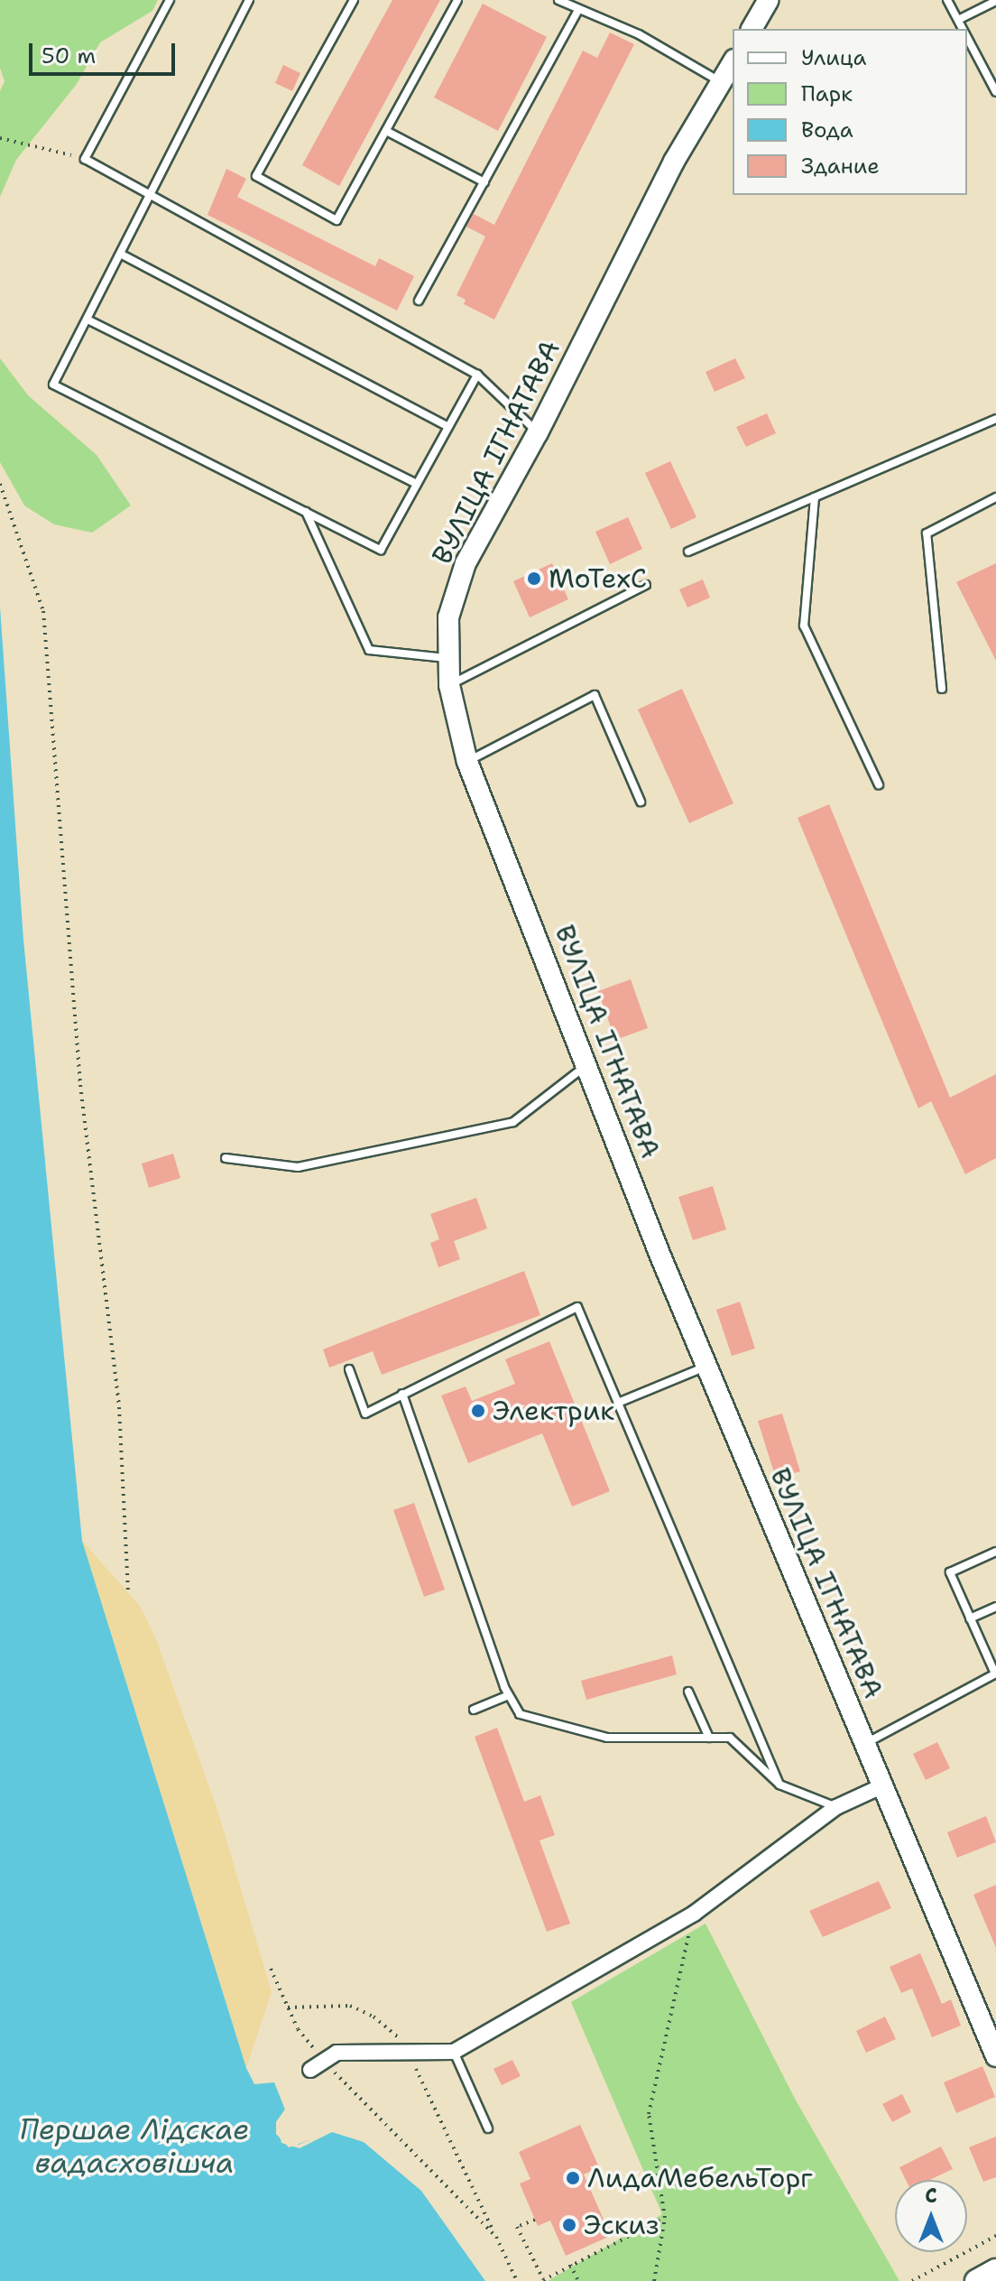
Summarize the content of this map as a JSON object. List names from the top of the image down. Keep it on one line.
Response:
{"streets":{"street":["ВУЛІЦА ІГНАТАВА"]},"water":["Першае Лідскае вадасховішча"],"places":["MoTexC","Электрик","ЛидаМебельТорг","Эскиз"],"legend":["Улица","Парк","Вода","Здание"],"scale_bar":"50 m","north":"top"}
